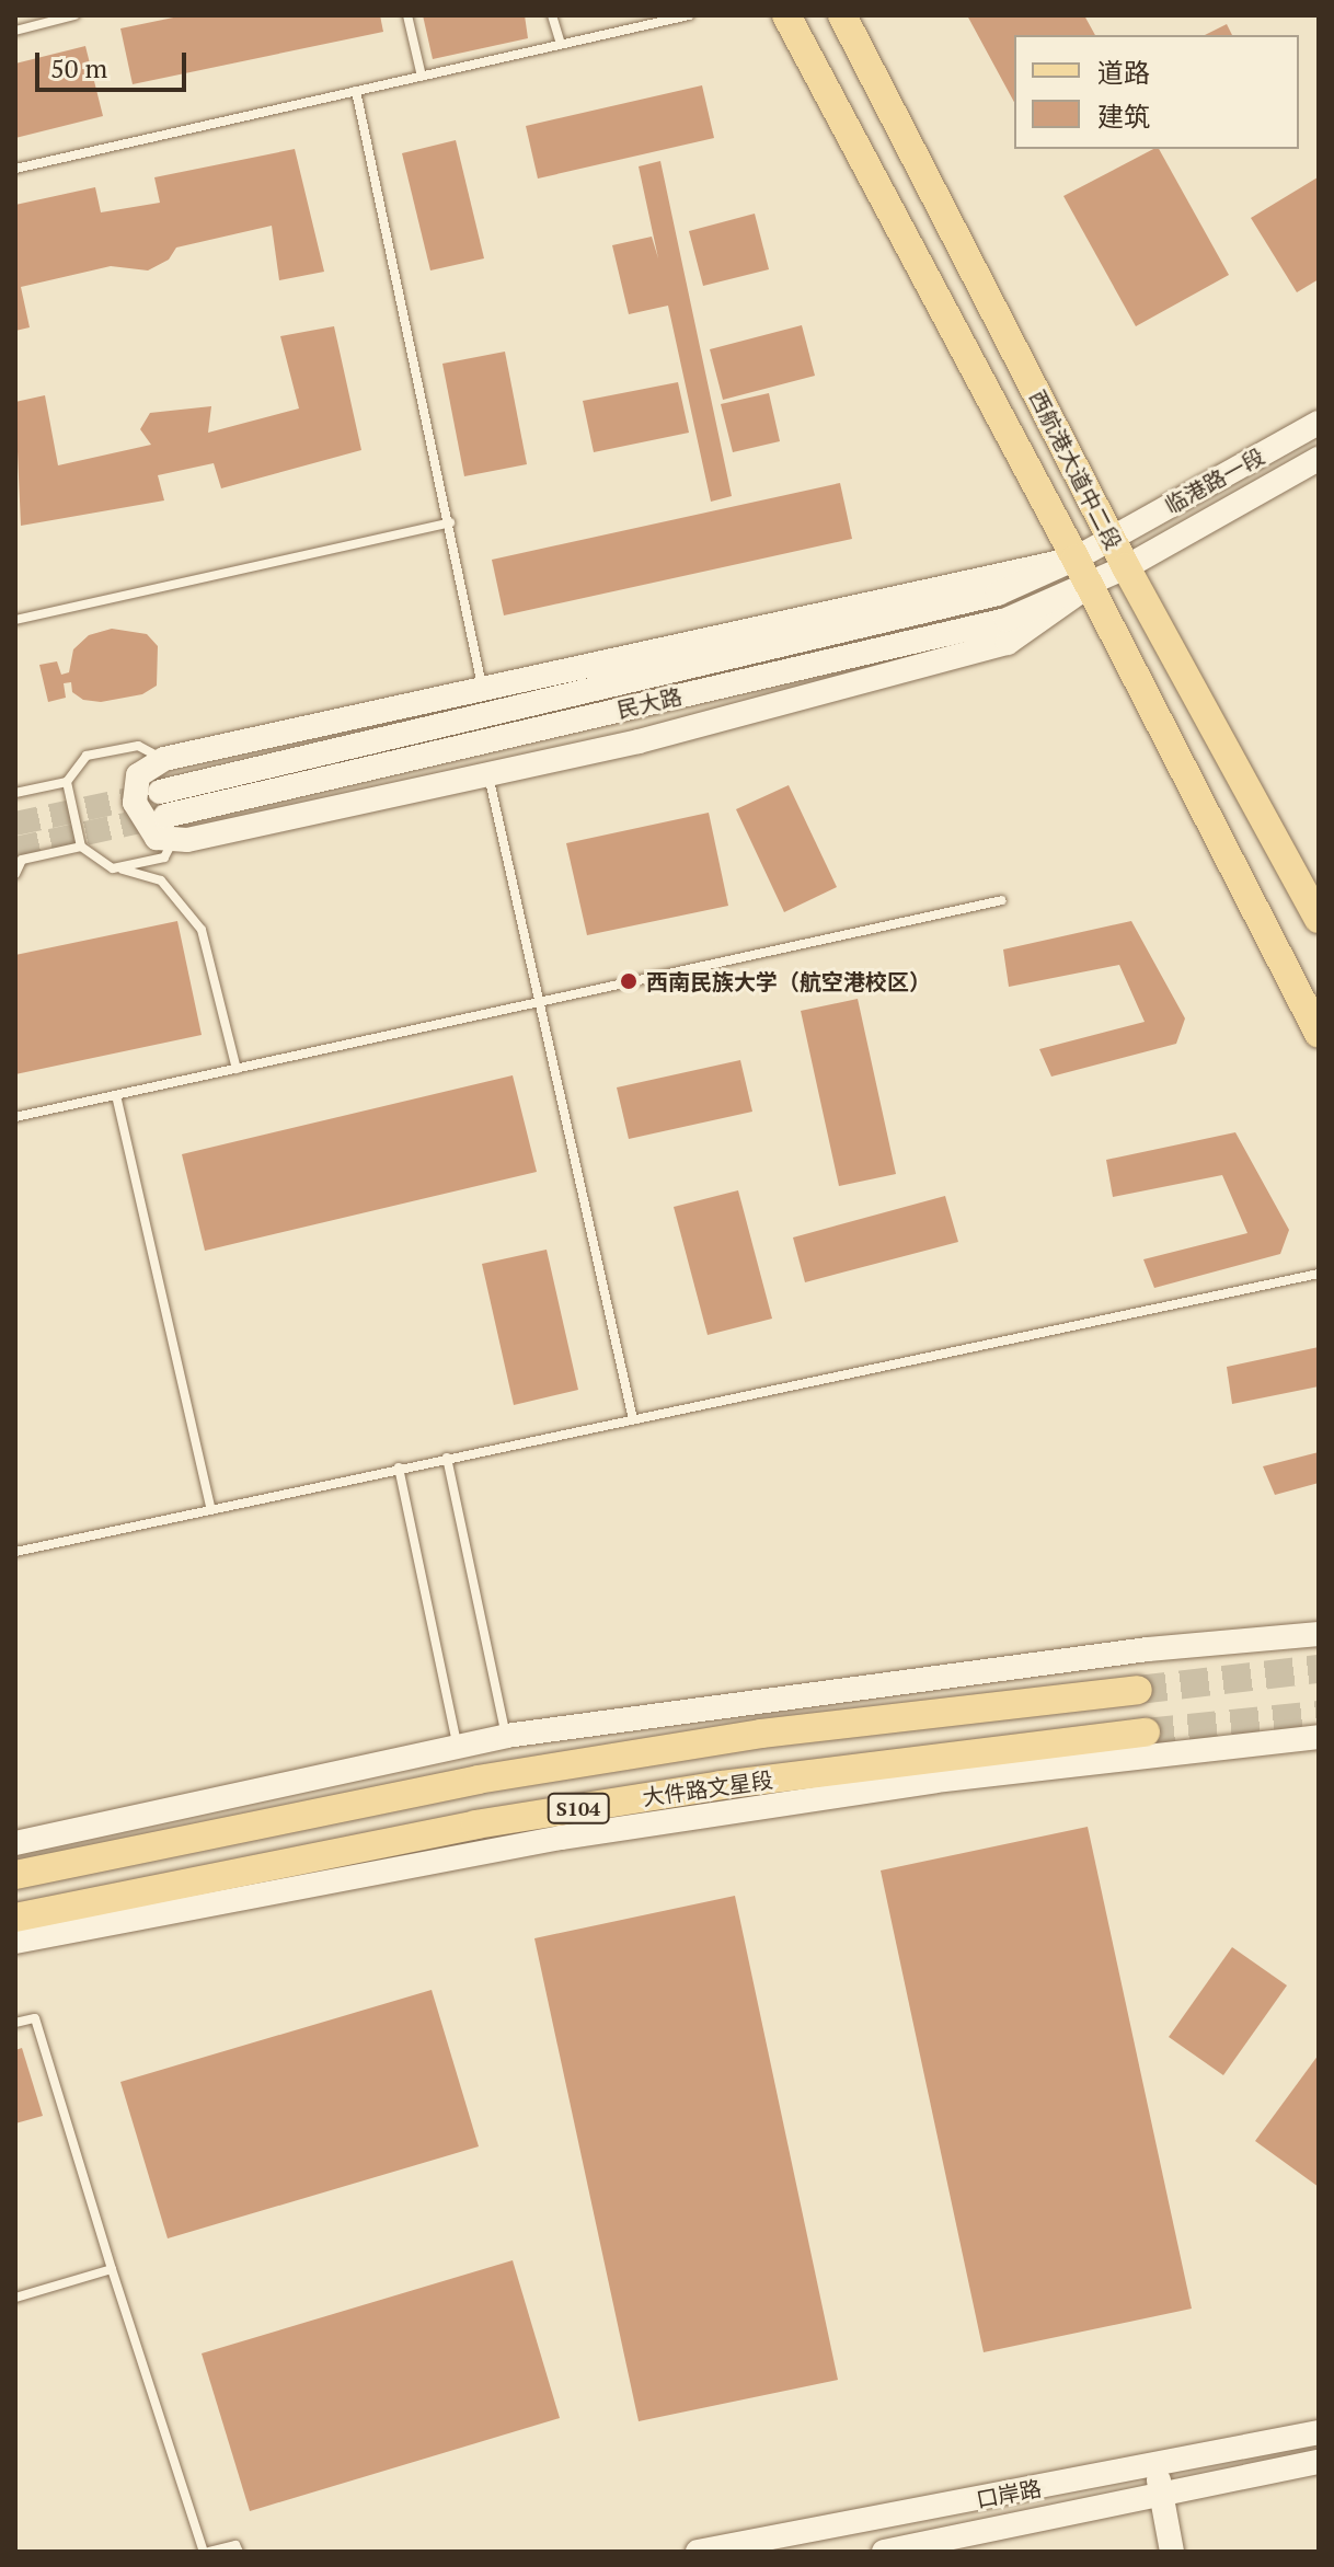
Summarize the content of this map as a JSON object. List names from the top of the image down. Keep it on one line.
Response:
{"streets":{"main road":["西航港大道中二段","大件路文星段","S104"],"street":["临港路一段","民大路","口岸路"]},"crossings":[["西航港大道中二段","临港路一段"],["西航港大道中二段","民大路"],["临港路一段","民大路"]],"places":["西南民族大学（航空港校区）"],"legend":["道路","建筑"],"scale_bar":"50 m"}
